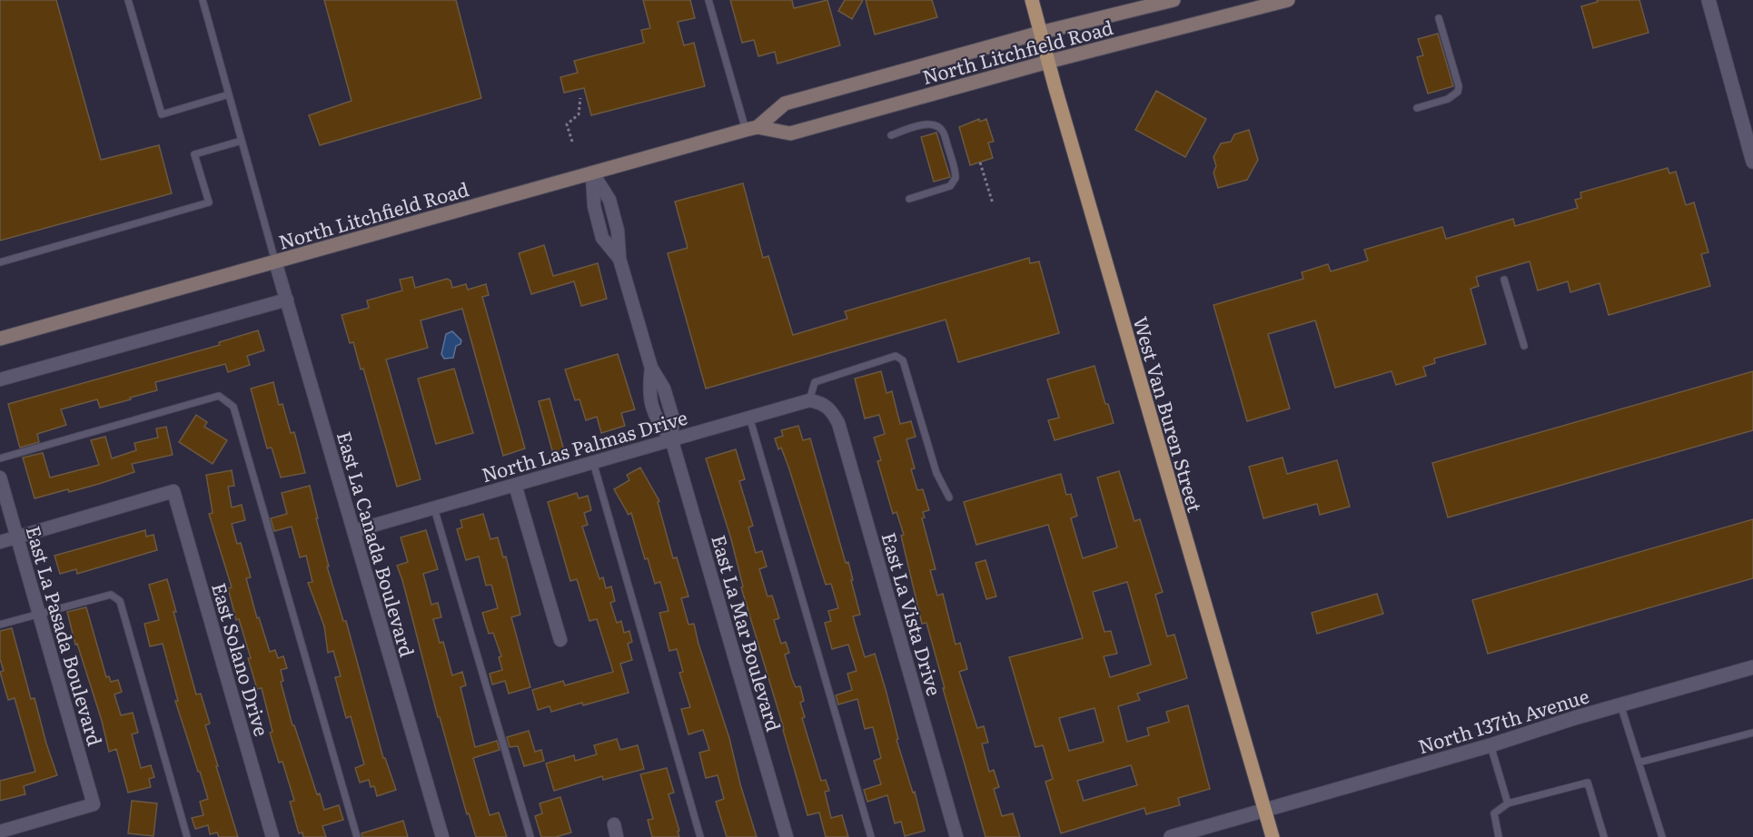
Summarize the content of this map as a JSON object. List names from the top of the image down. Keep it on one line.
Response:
{"streets":{"main road":["North Litchfield Road","West Van Buren Street"],"street":["North Las Palmas Drive","East La Canada Boulevard","East La Vista Drive","East La Mar Boulevard","East La Pasada Boulevard","East Solano Drive","North 137th Avenue"]},"crossings":[["North Litchfield Road","West Van Buren Street"],["North Litchfield Road","East La Canada Boulevard"],["North Litchfield Road","East La Mar Boulevard"],["West Van Buren Street","North 137th Avenue"],["North Las Palmas Drive","East La Canada Boulevard"],["North Las Palmas Drive","East La Vista Drive"],["North Las Palmas Drive","East La Mar Boulevard"],["East La Pasada Boulevard","East Solano Drive"]]}
